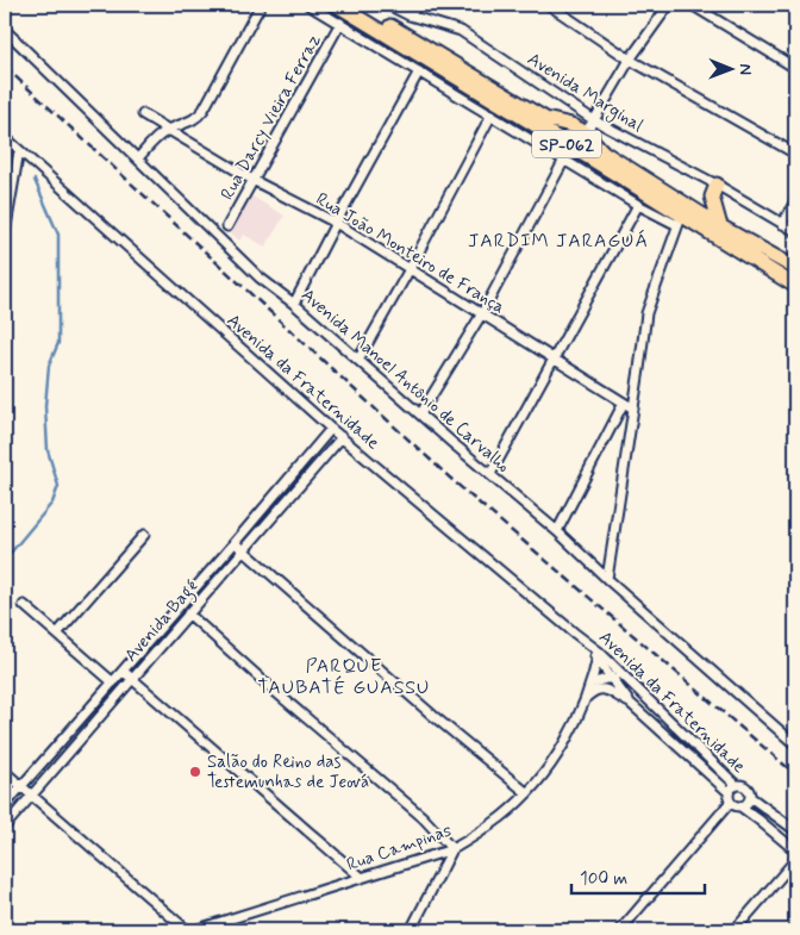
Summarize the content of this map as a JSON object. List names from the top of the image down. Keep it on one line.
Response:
{"streets":{"main road":["SP-062"],"street":["Avenida Marginal","Rua Darcy Vieira Ferraz","Rua João Monteiro de França","Avenida Manoel Antônio de Carvalho","Avenida da Fraternidade","Avenida Bagé","Rua Campinas"]},"crossings":[["Rua Darcy Vieira Ferraz","Rua João Monteiro de França"],["Avenida da Fraternidade","Avenida Bagé"],["Avenida da Fraternidade","Rua Campinas"]],"districts":["JARDIM JARAGUÁ","PARQUE TAUBATÉ GUASSU"],"places":["Salão do Reino das Testemunhas de Jeová"],"scale_bar":"100 m","north":"right"}
